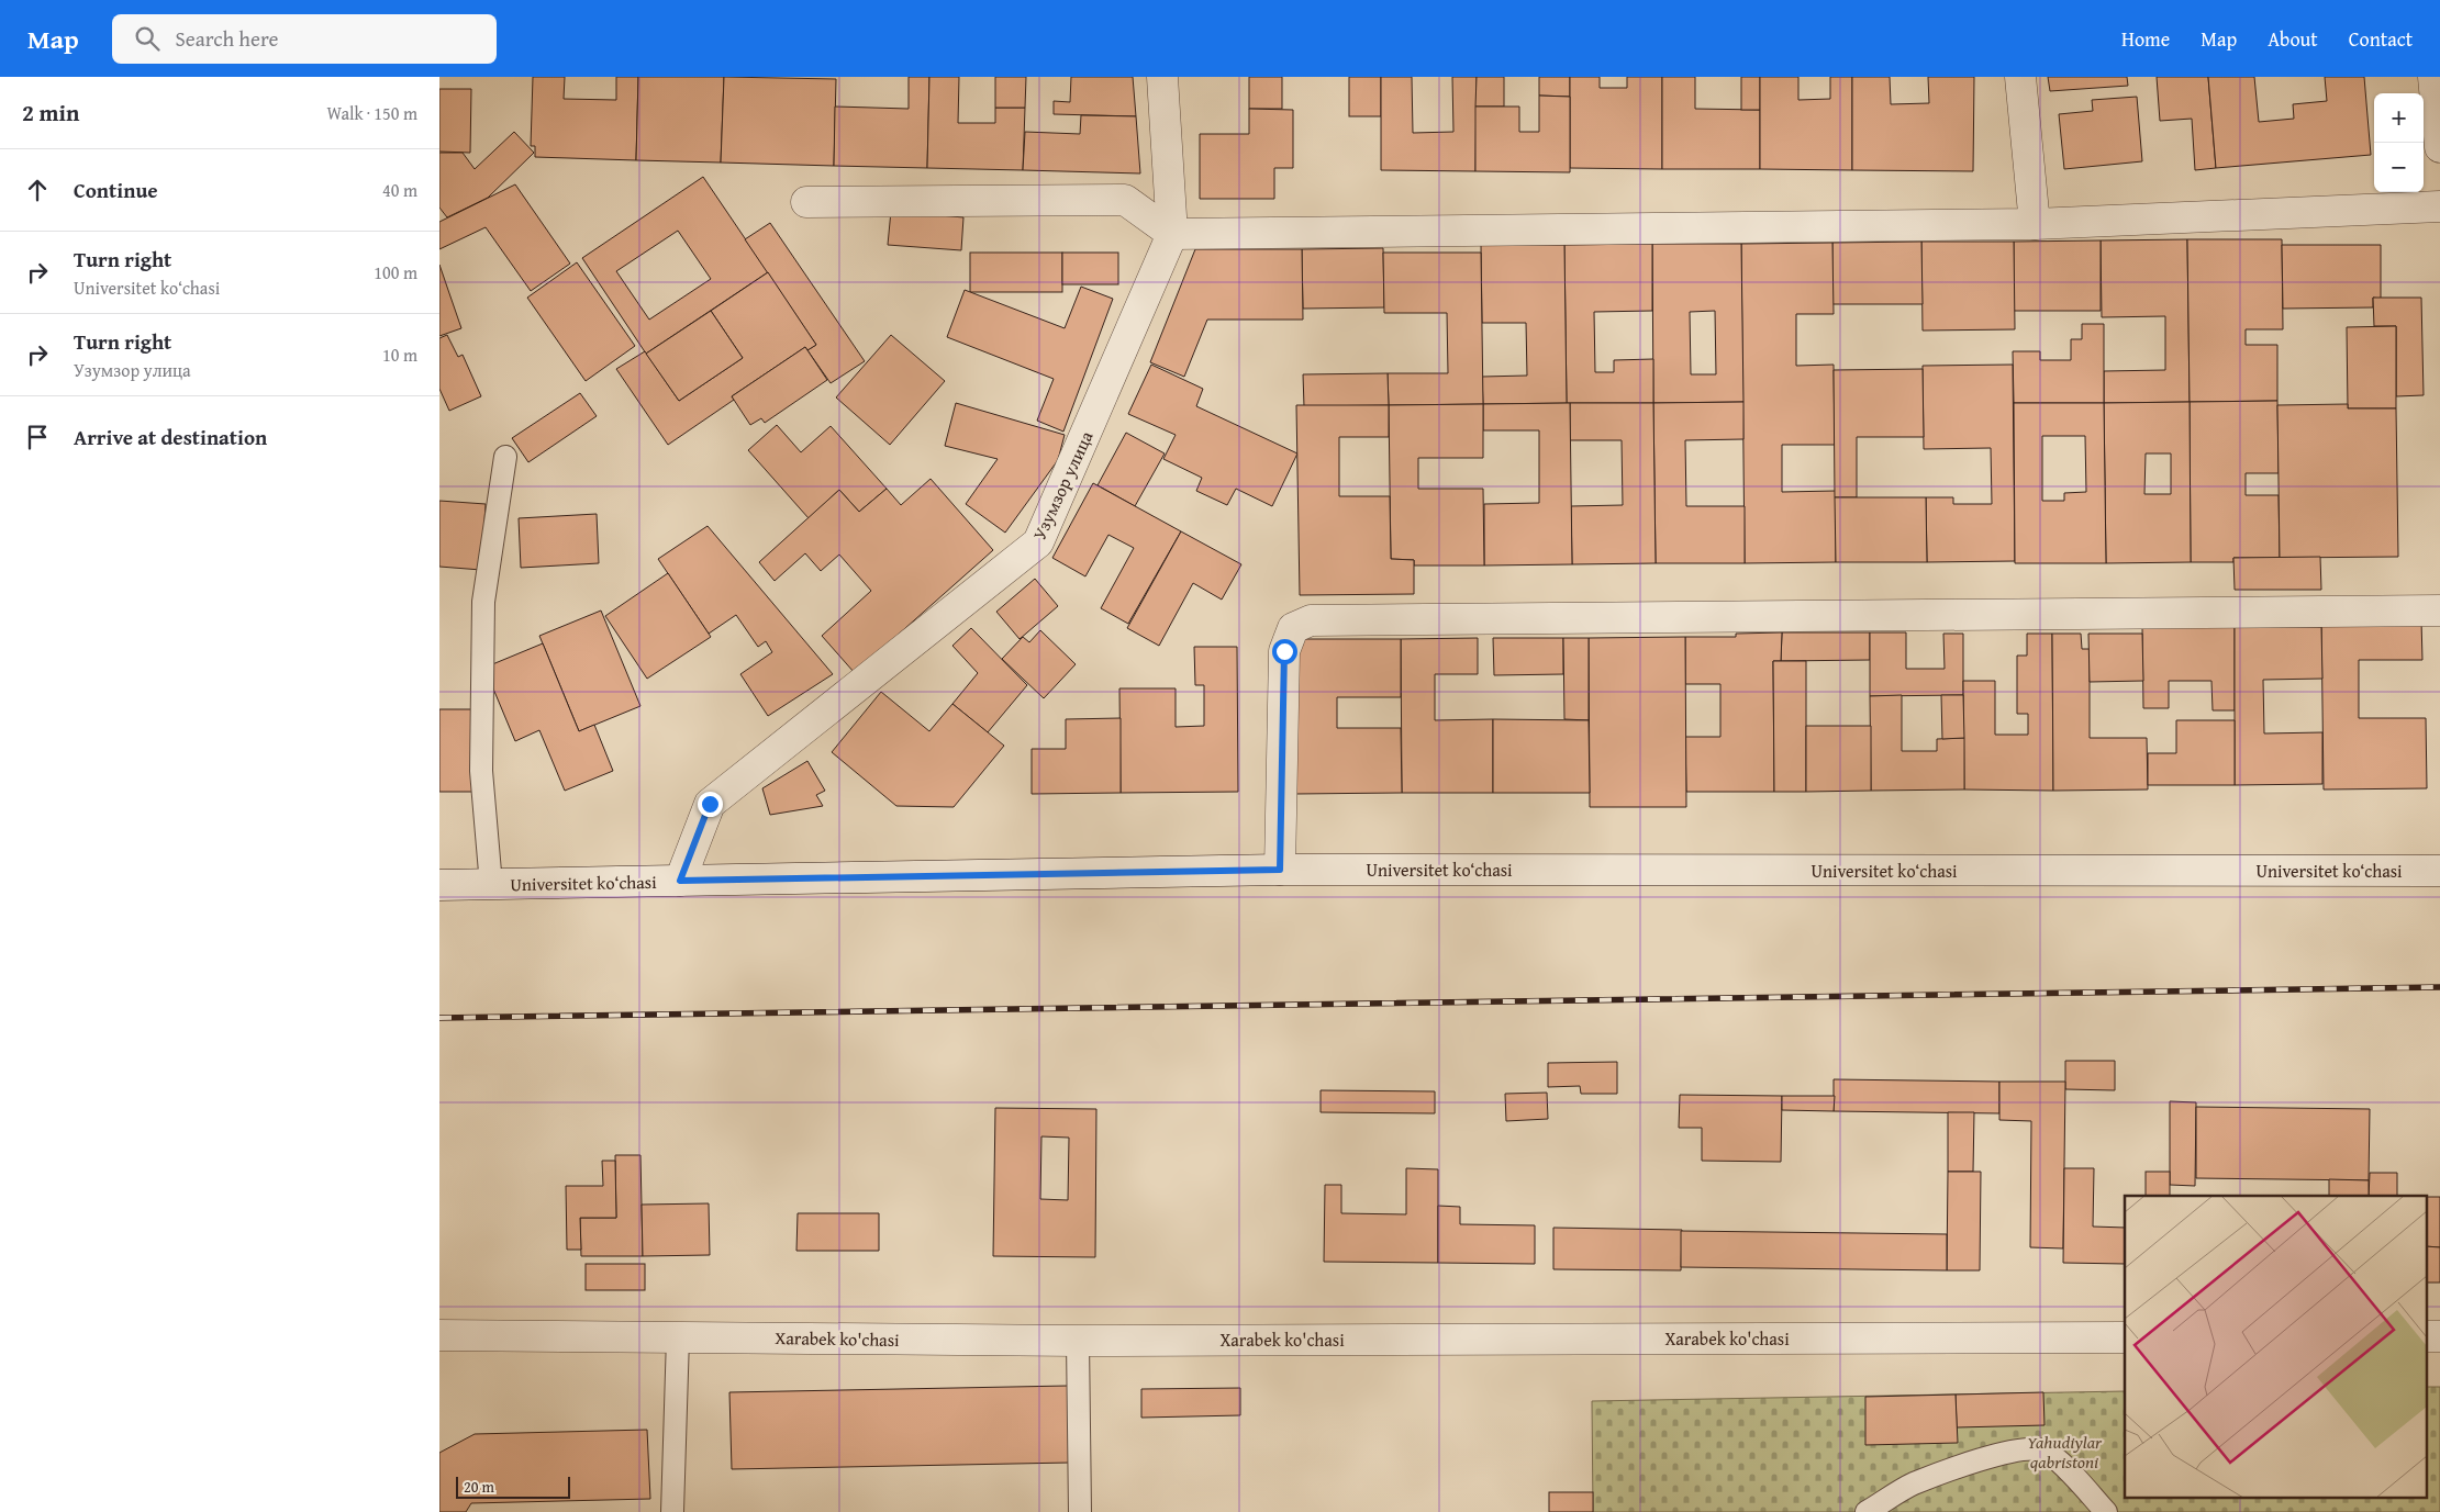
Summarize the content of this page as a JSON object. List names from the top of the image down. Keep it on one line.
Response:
{"streets":{"street":["Узумзор улица","Universitet kо‘chasi","Xarabek ko'chasi"]},"crossings":[["Узумзор улица","Universitet kо‘chasi"]],"parks":["Yahudiylar qabristoni"],"scale_bar":"20 m","page":{"header":"Map","search":"Search here","nav":["Home","Map","About","Contact"],"heading":["2 min","Walk · 150 m"],"map_buttons":["+","−"],"list":[["Continue","40 m"],["Turn right","Universitet kо‘chasi","100 m"],["Turn right","Узумзор улица","10 m"],"Arrive at destination"],"scale":"20 m"}}
